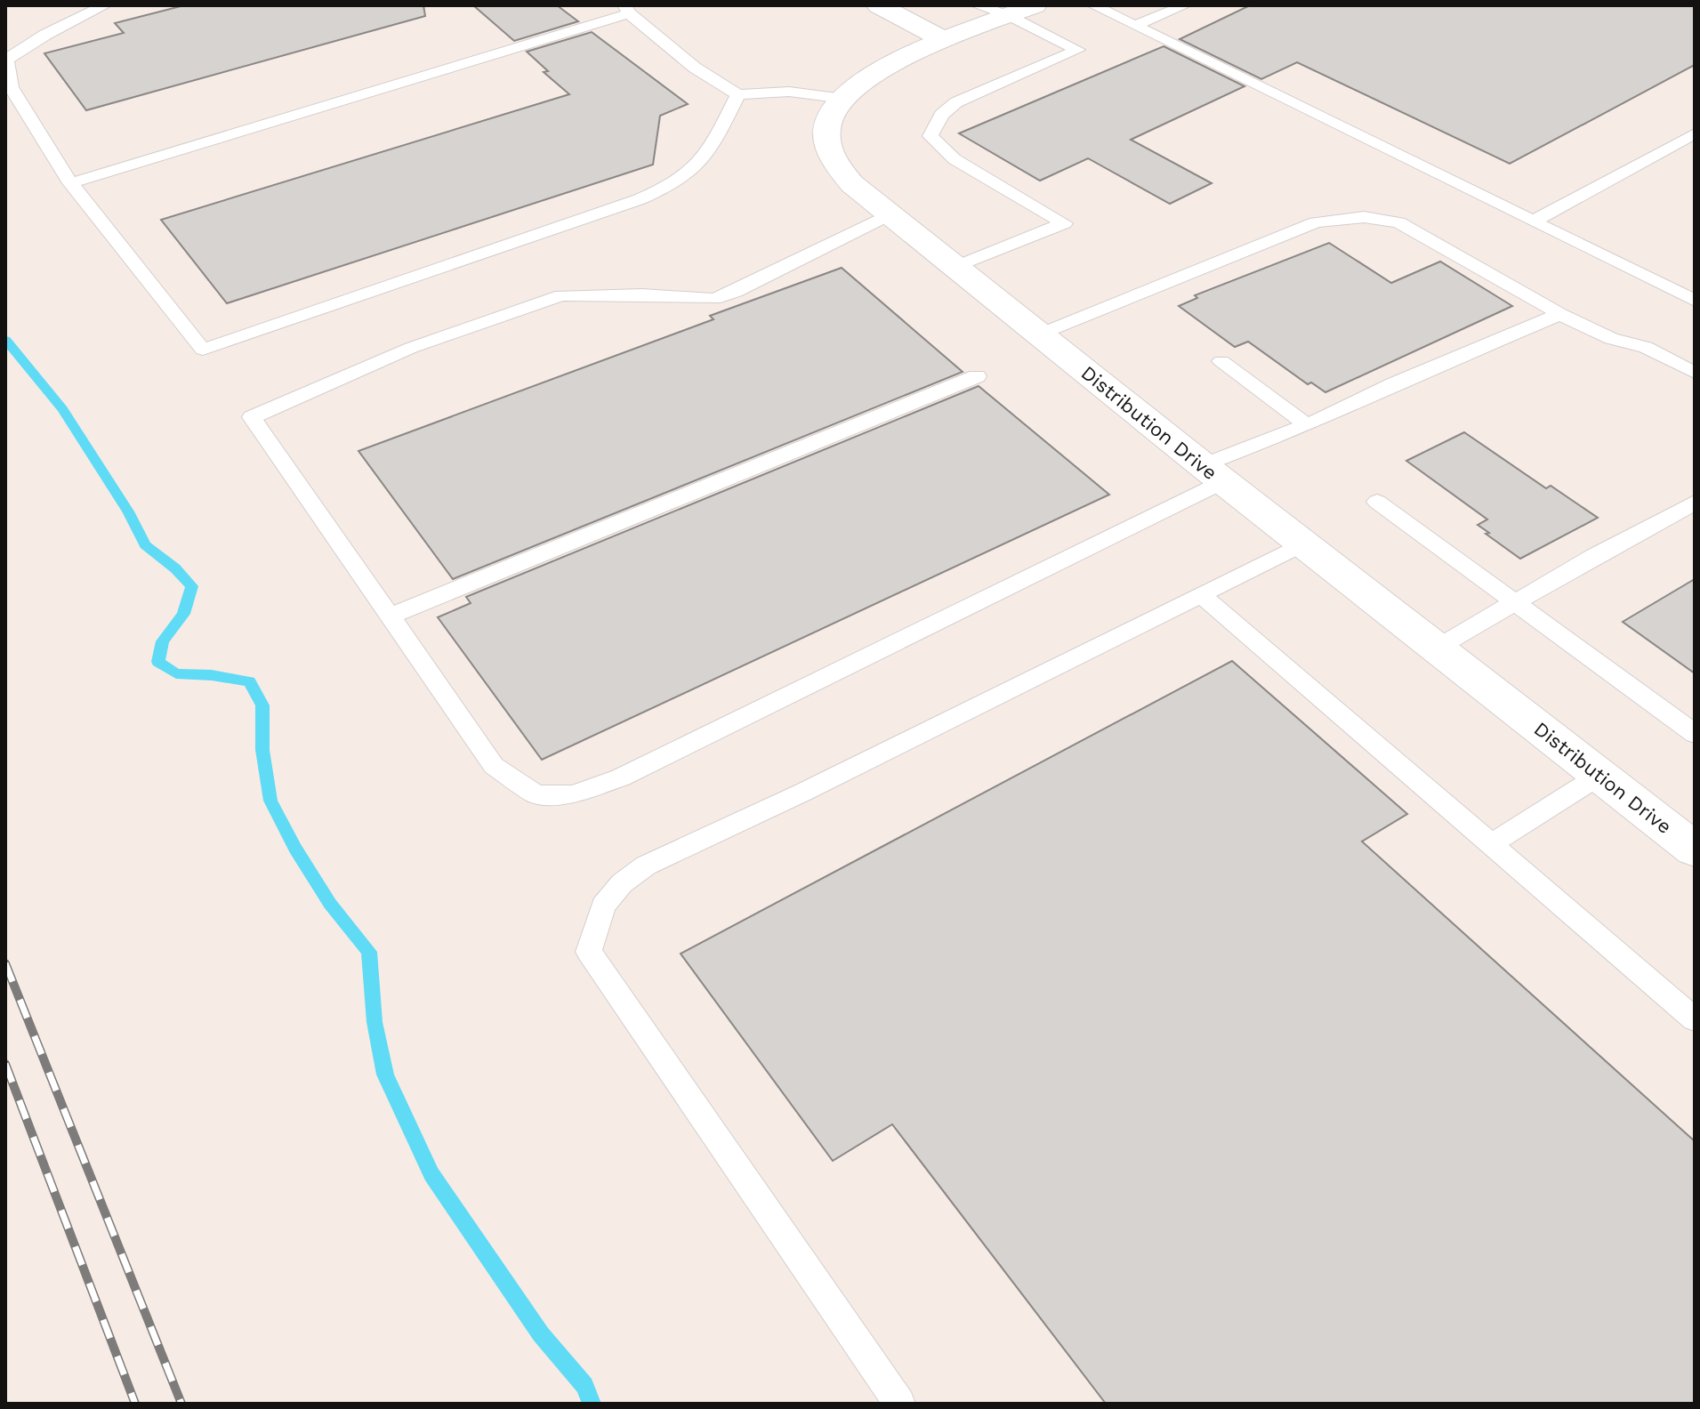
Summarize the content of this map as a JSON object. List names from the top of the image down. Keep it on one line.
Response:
{"streets":{"street":["Distribution Drive"]}}
